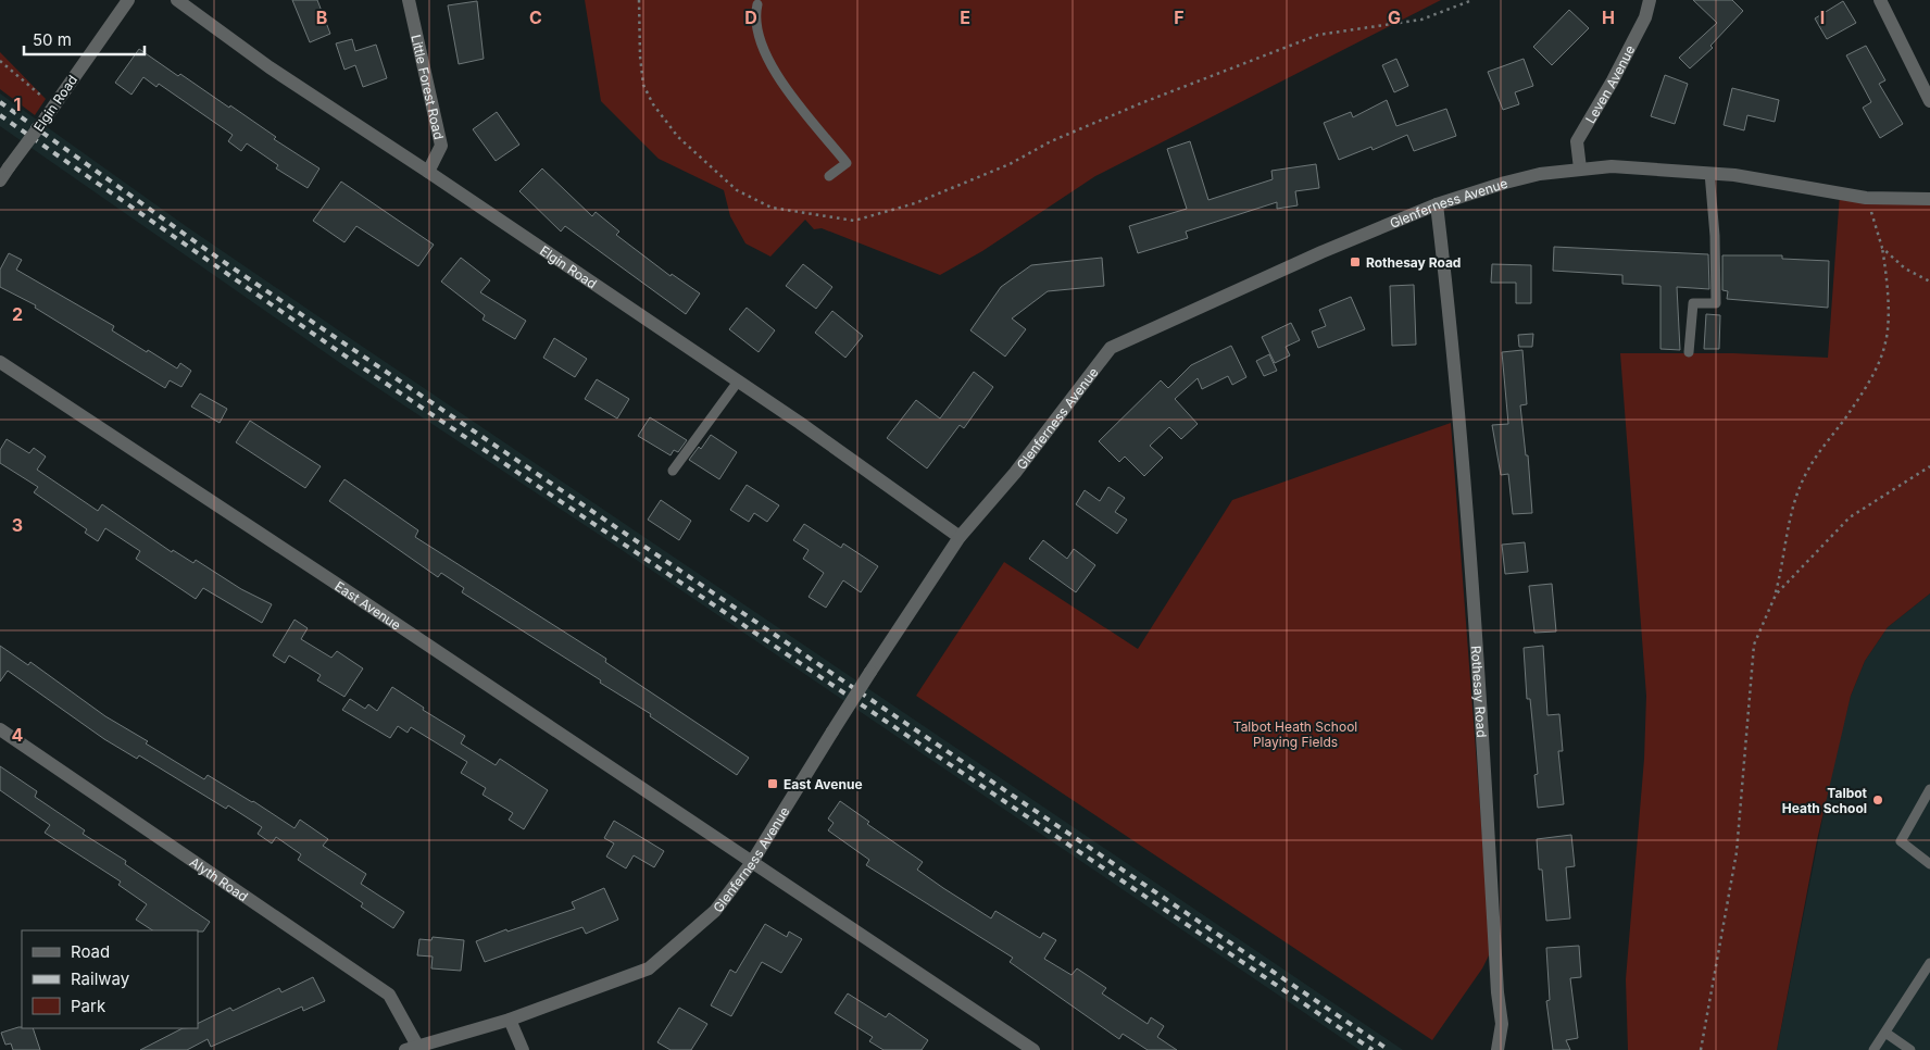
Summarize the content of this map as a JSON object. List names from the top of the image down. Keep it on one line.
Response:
{"streets":{"street":["Leven Avenue","Little Forest Road","Elgin Road","Glenferness Avenue","East Avenue","Rothesay Road","Alyth Road"]},"crossings":[["Leven Avenue","Glenferness Avenue"],["Little Forest Road","Elgin Road"],["Elgin Road","Glenferness Avenue"],["Glenferness Avenue","East Avenue"],["Glenferness Avenue","Rothesay Road"],["Glenferness Avenue","Alyth Road"]],"parks":["Talbot Heath School Playing Fields"],"places":{"transit":["Rothesay Road","East Avenue"],"other":["Talbot Heath School"]},"legend":["Road","Railway","Park"],"scale_bar":"50 m","grid":{"columns":["B","C","D","E","F","G","H","I"],"rows":["1","2","3","4"]}}
